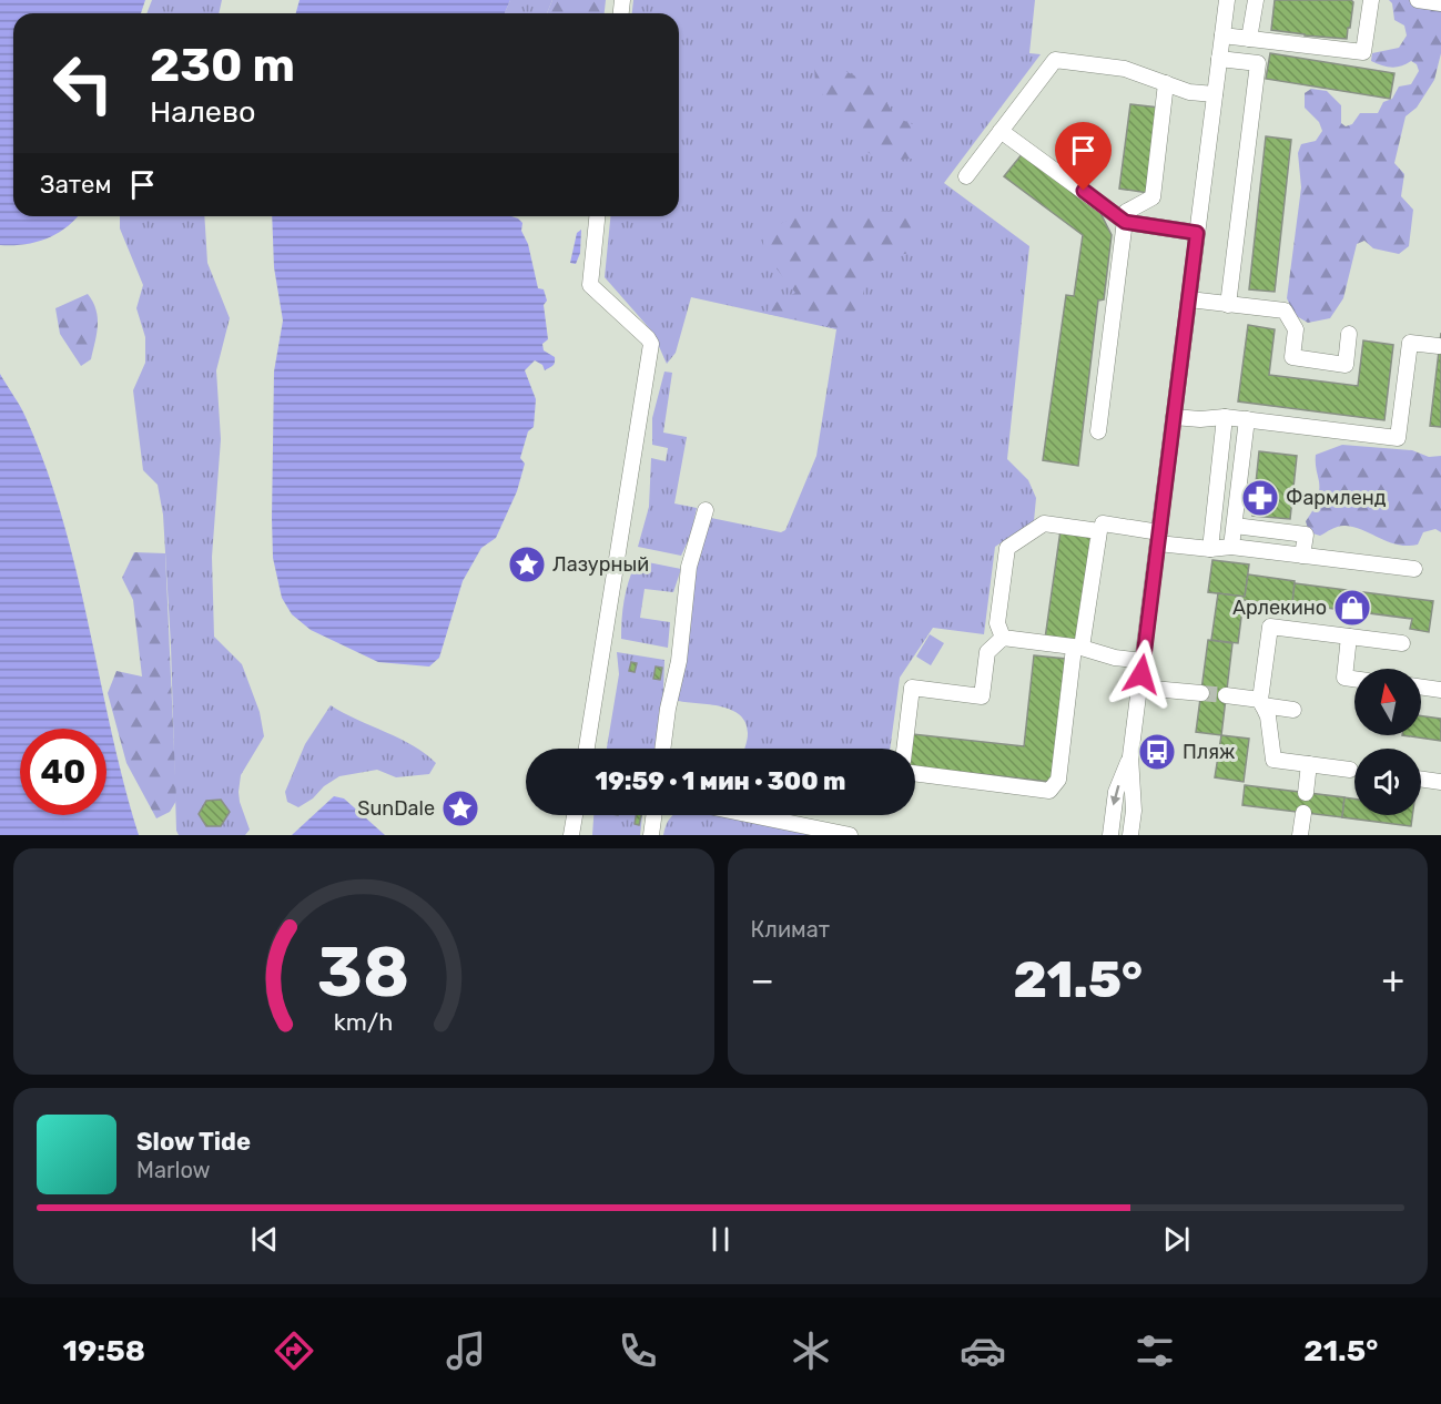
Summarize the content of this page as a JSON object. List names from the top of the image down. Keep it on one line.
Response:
{"places":{"pharmacy":["Фармленд"],"place":["Лазурный","SunDale"],"shop":["Арлекино"],"bus stop":["Пляж"]},"north":"top","page":{"turn":["230 m","Налево"],"then":"Затем","limit":"40","trip":"19:59 · 1 мин · 300 m","tile":"Климат","heat":["−","21.5°","+"],"song":["Slow Tide","Marlow"],"tabs":["19:58","21.5°"],"gauge":["38","km/h"]}}
